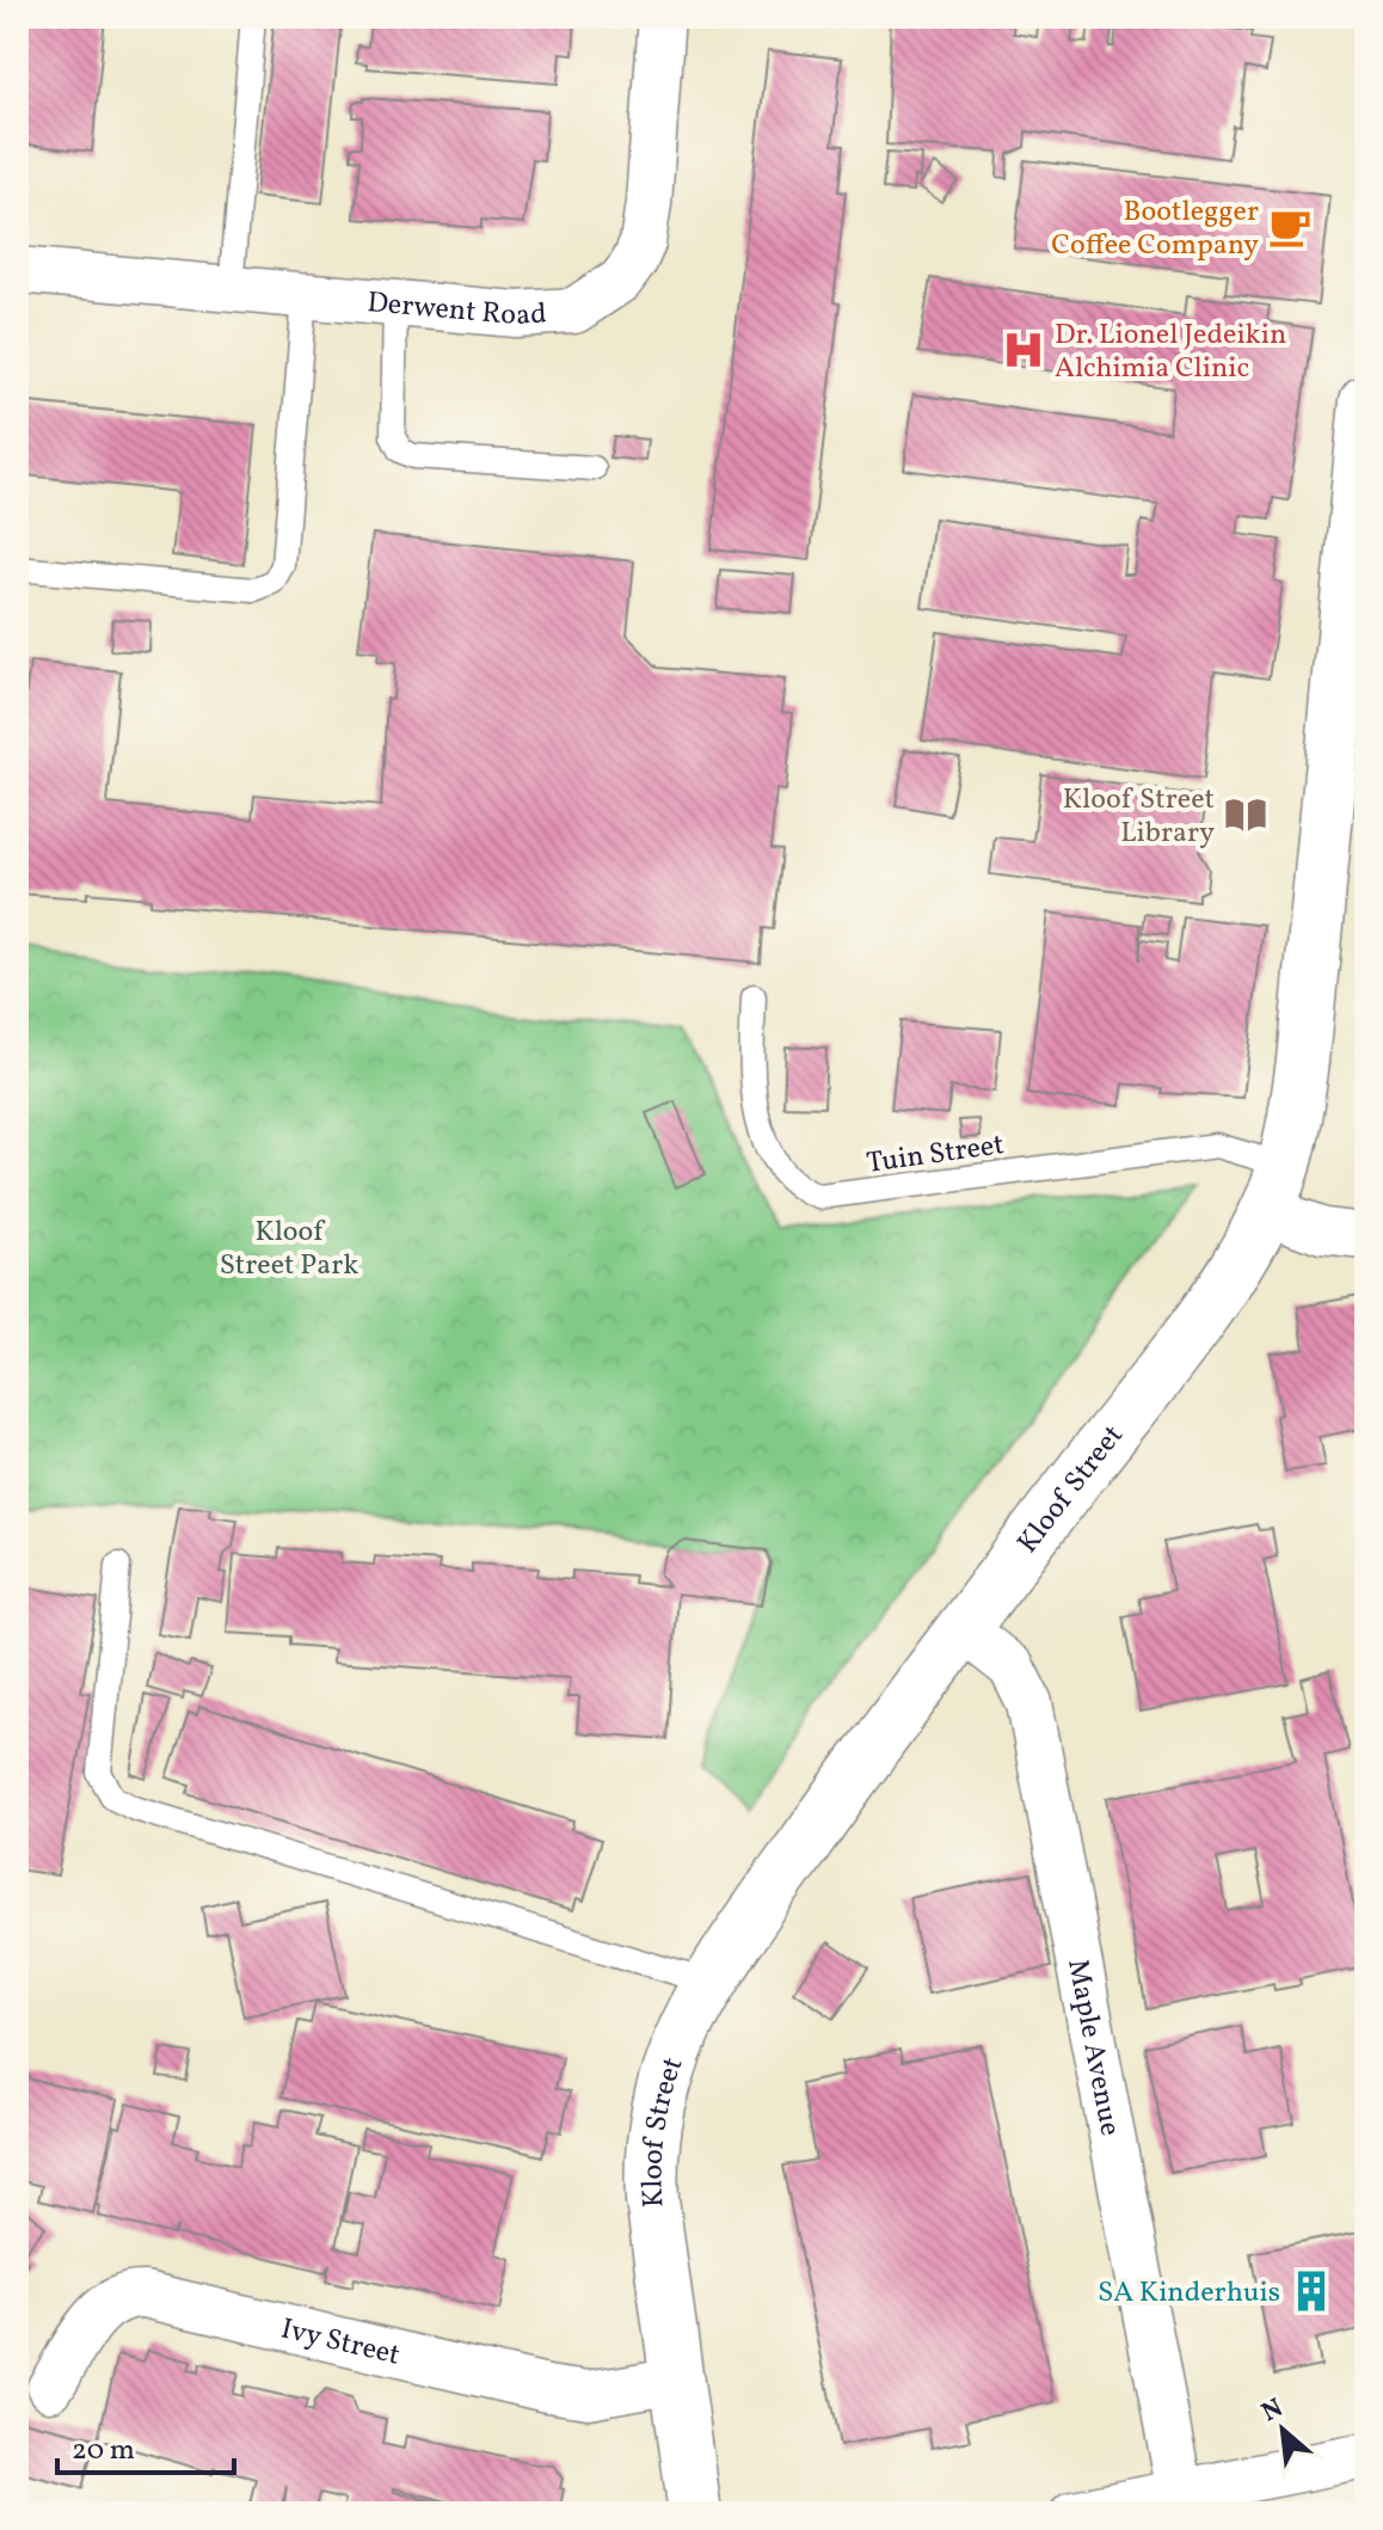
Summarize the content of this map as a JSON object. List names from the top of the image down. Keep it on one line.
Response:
{"streets":{"street":["Derwent Road","Kloof Street","Maple Avenue","Ivy Street"],"lane":["Tuin Street"]},"crossings":[["Tuin Street","Kloof Street"],["Kloof Street","Maple Avenue"],["Kloof Street","Ivy Street"]],"parks":["Kloof Street Park"],"places":{"cafe":["Bootlegger Coffee Company"],"hospital":["Dr. Lionel Jedeikin Alchimia Clinic"],"library":["Kloof Street Library"],"building":["SA Kinderhuis"]},"scale_bar":"20 m","north":"top left"}
